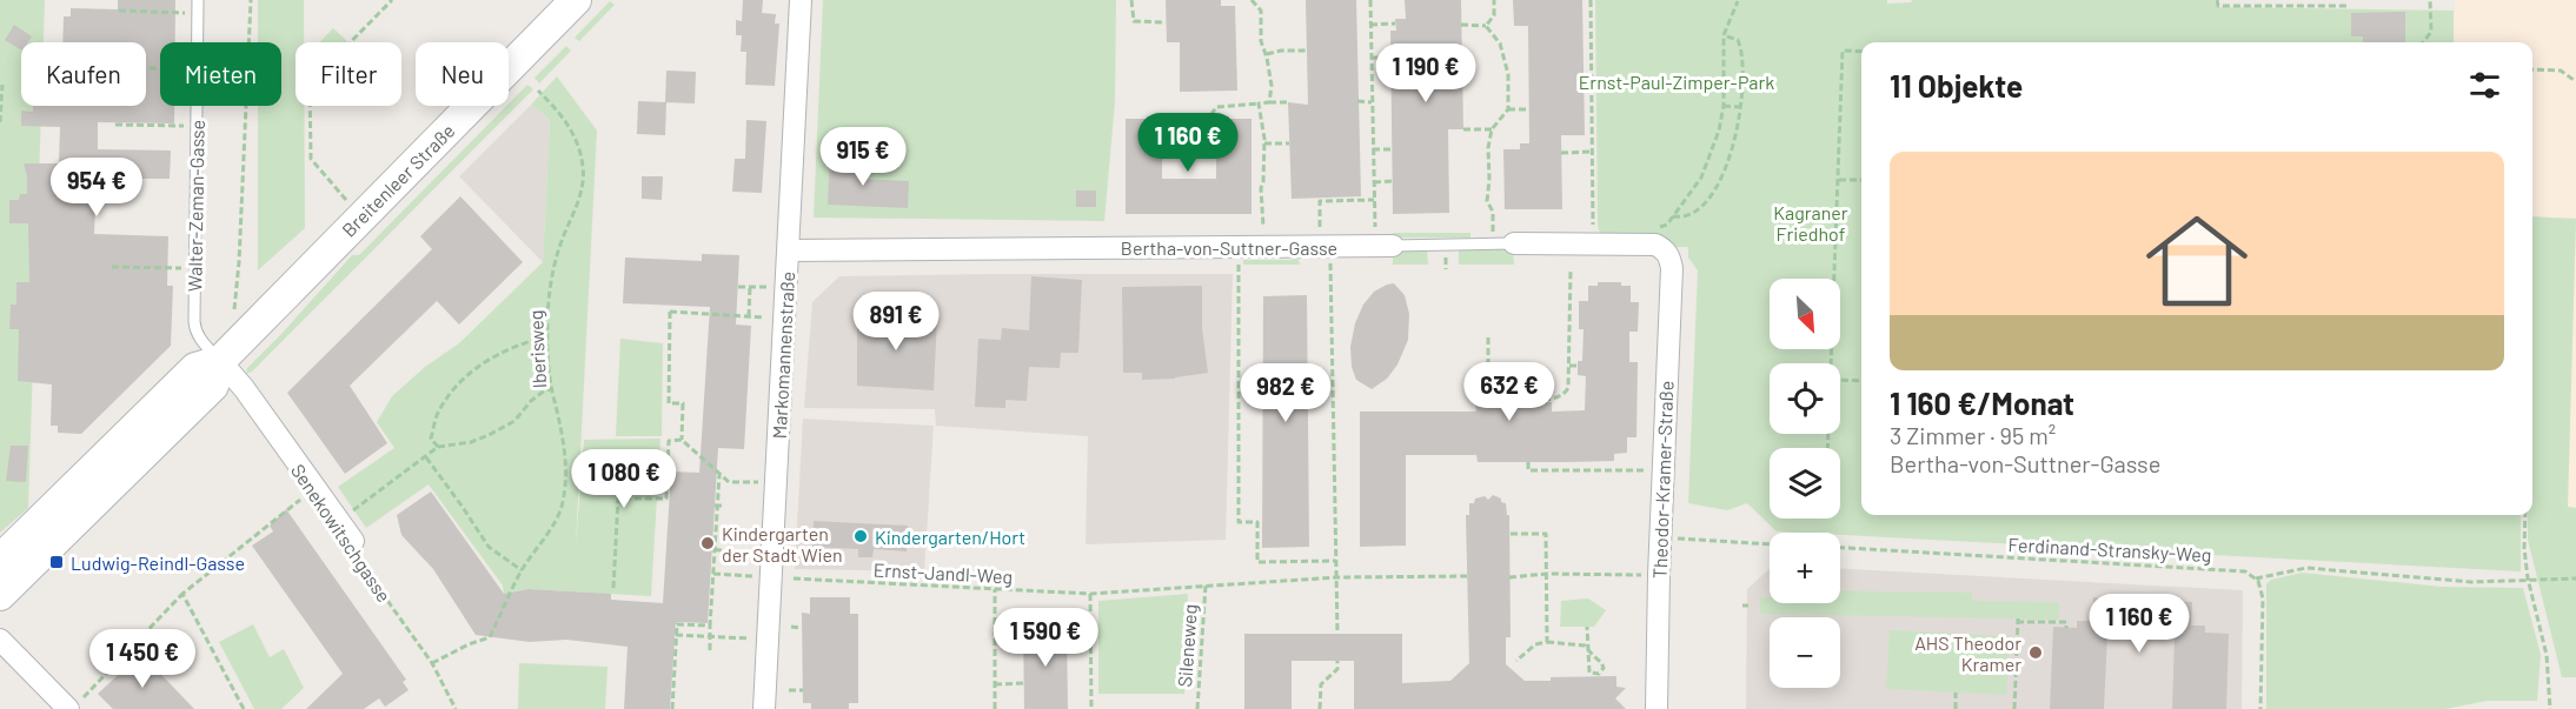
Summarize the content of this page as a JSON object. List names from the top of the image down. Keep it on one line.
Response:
{"streets":{"main road":["Breitenleer Straße"],"street":["Bertha-von-Suttner-Gasse","Markomannenstraße","Theodor-Kramer-Straße","Senekowitschgasse"],"lane":["Walter-Zeman-Gasse"],"path":["Iberisweg","Ferdinand-Stransky-Weg","Ernst-Jandl-Weg","Sileneweg"]},"crossings":[["Breitenleer Straße","Walter-Zeman-Gasse"],["Breitenleer Straße","Senekowitschgasse"],["Walter-Zeman-Gasse","Senekowitschgasse"],["Bertha-von-Suttner-Gasse","Markomannenstraße"],["Bertha-von-Suttner-Gasse","Theodor-Kramer-Straße"],["Iberisweg","Senekowitschgasse"],["Ernst-Jandl-Weg","Sileneweg"]],"parks":["Ernst-Paul-Zimper-Park","Kagraner Friedhof"],"places":{"other":["Kindergarten/Hort","Kindergarten der Stadt Wien","AHS Theodor Kramer"],"transit":["Ludwig-Reindl-Gasse"]},"north":"bottom right","page":{"chip":["Kaufen","Mieten","Filter","Neu"],"heading":"11 Objekte","price":["1 190 €","1 160 €","915 €","954 €","891 €","632 €","982 €","1 080 €","1 160 €","1 590 €","1 450 €"],"list":[{"name":"1 160 €/Monat","note":"3 Zimmer · 95 m² · Bertha-von-Suttner-Gasse"}],"map_buttons":["+","−"]}}
